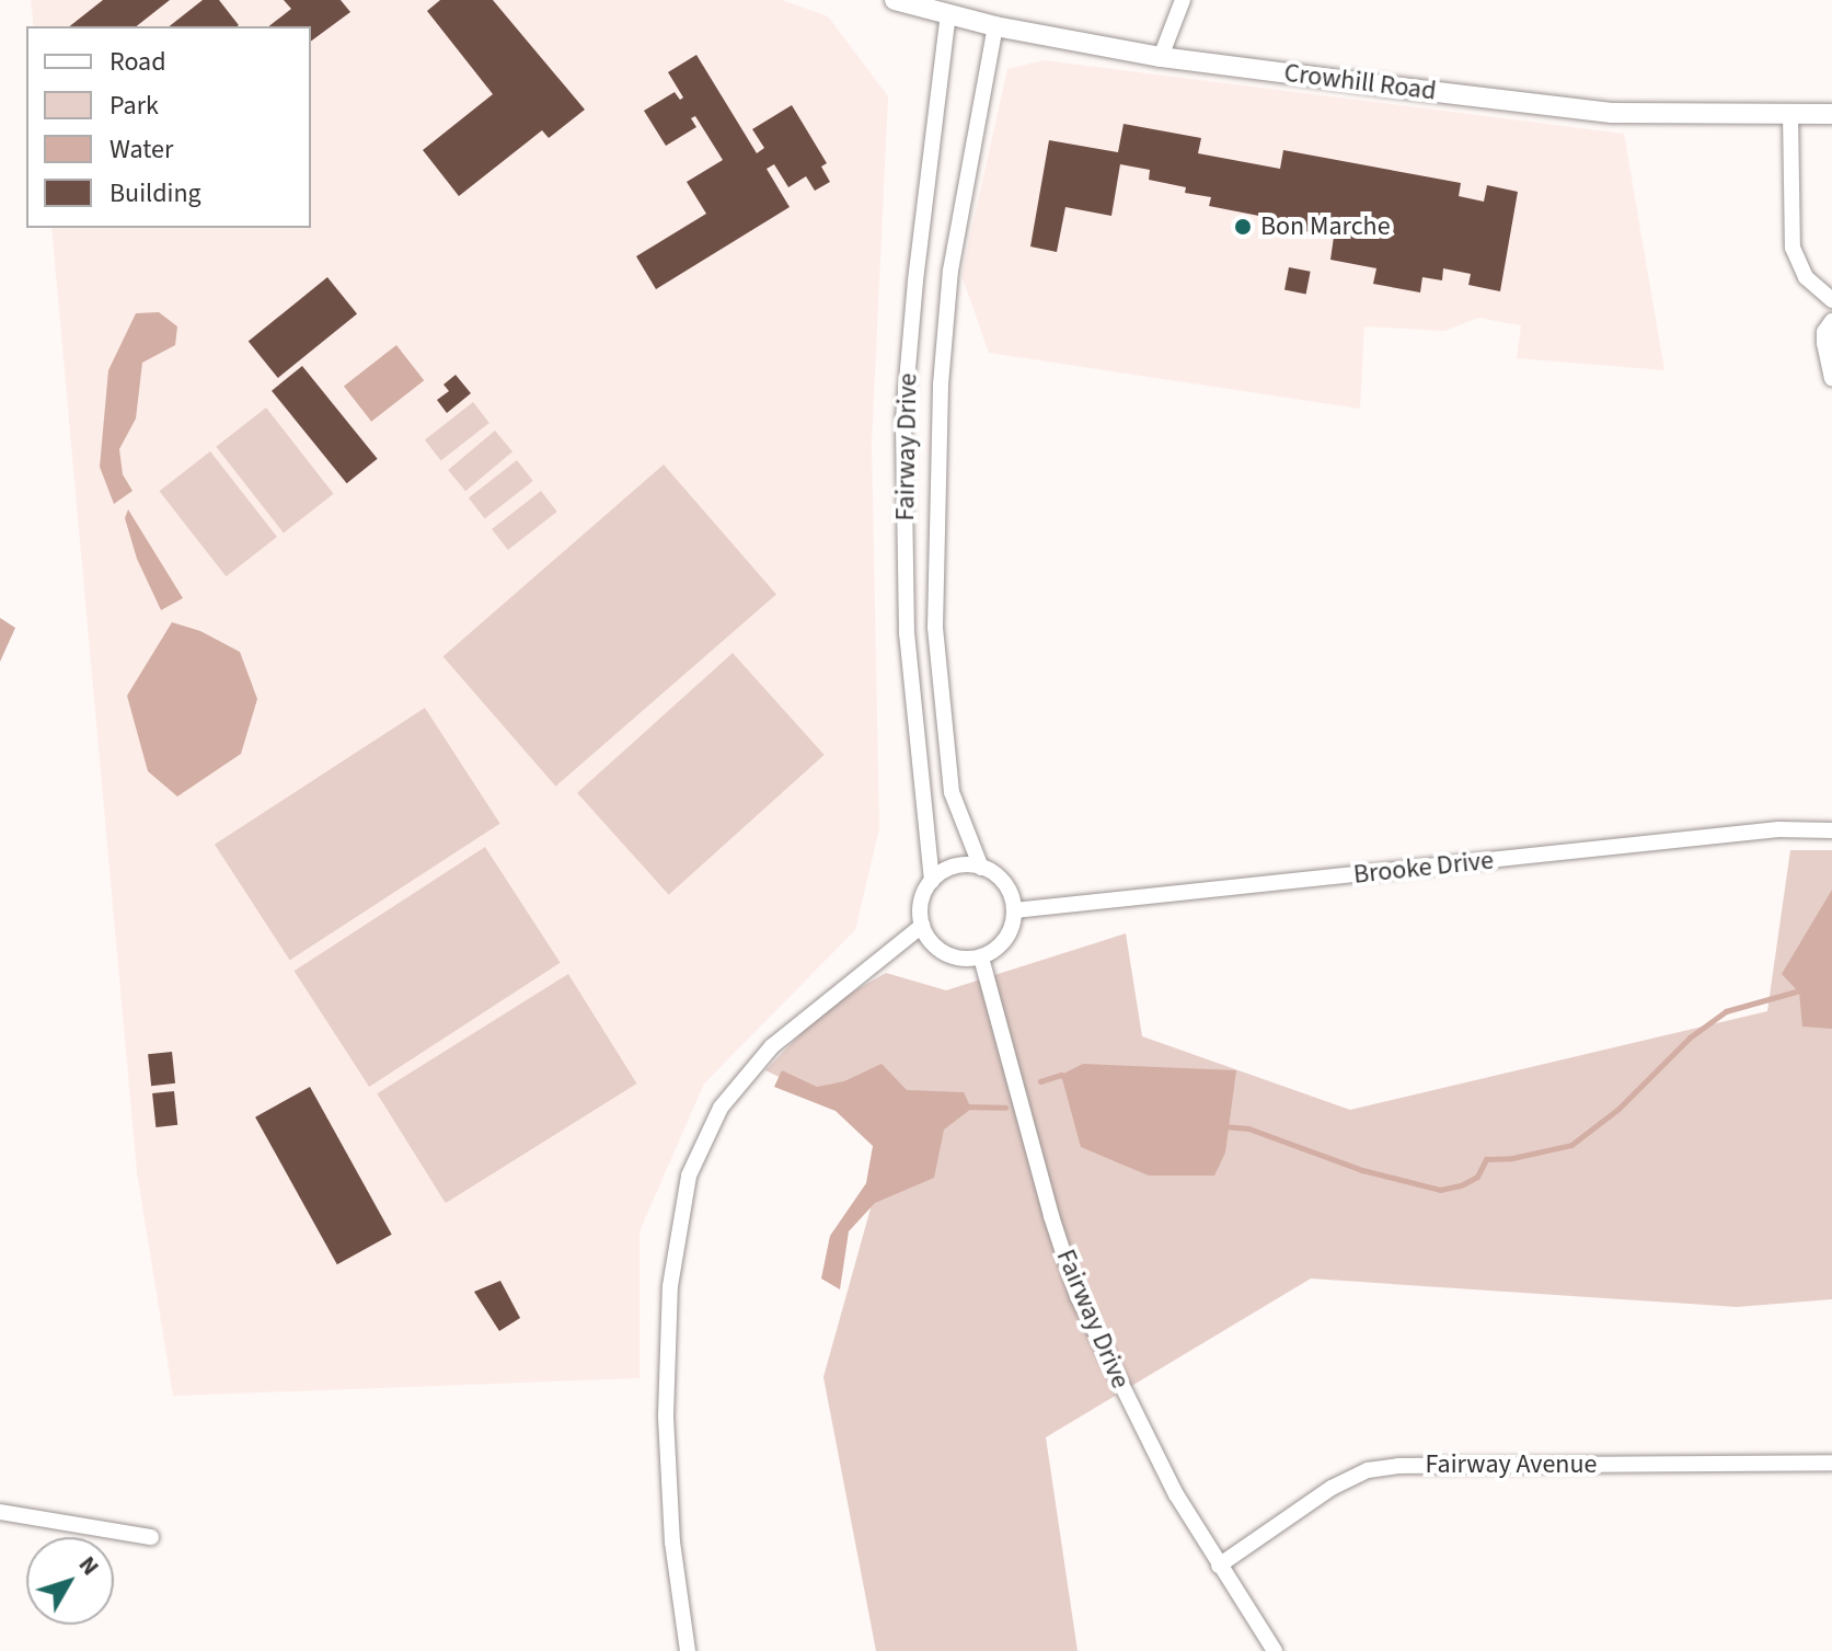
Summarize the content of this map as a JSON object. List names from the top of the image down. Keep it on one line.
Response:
{"streets":{"street":["Crowhill Road","Fairway Drive","Brooke Drive","Fairway Avenue"]},"crossings":[["Crowhill Road","Fairway Drive"],["Fairway Drive","Brooke Drive"],["Fairway Drive","Fairway Avenue"]],"places":["Bon Marche"],"legend":["Road","Park","Water","Building"],"north":"top right"}
